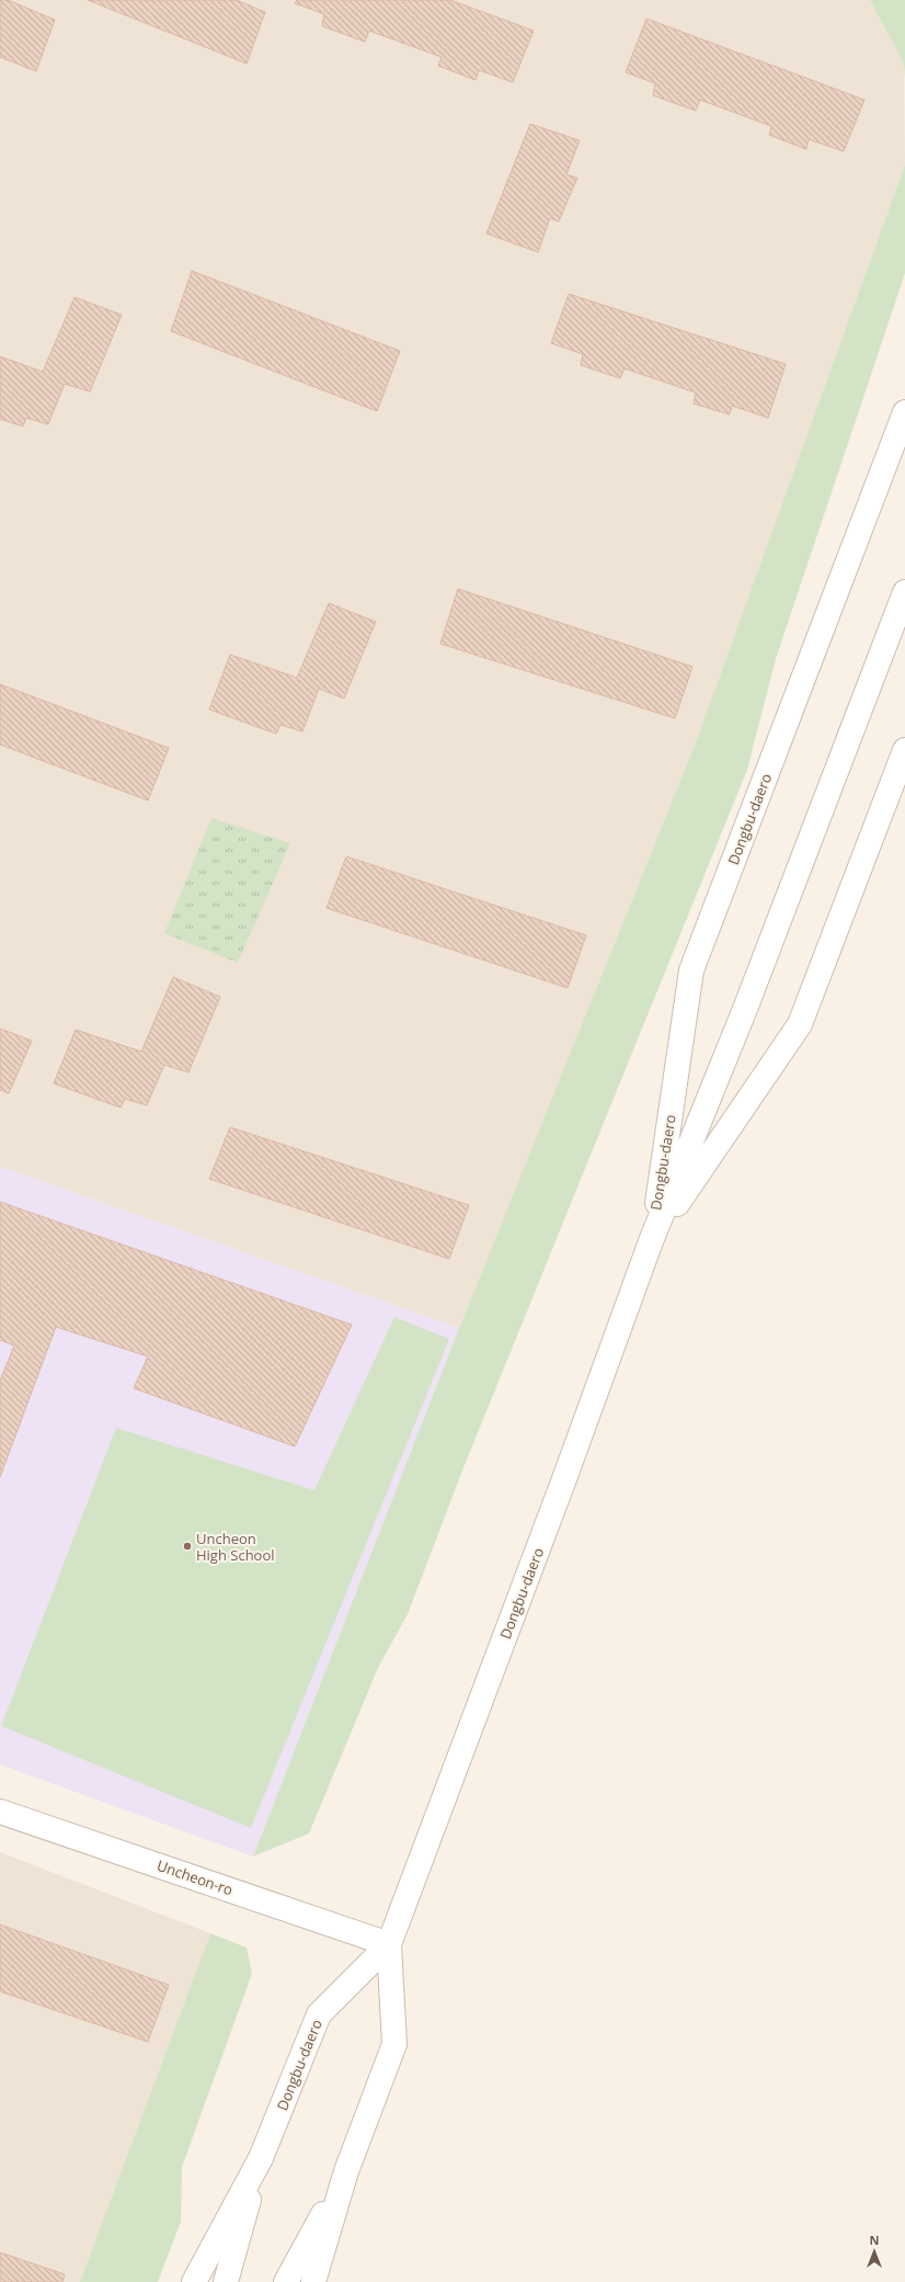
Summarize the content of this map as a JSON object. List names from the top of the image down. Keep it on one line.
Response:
{"streets":{"main road":["Dongbu-daero","Uncheon-ro"]},"crossings":[["Dongbu-daero","Uncheon-ro"]],"places":["Uncheon High School"],"north":"top"}
